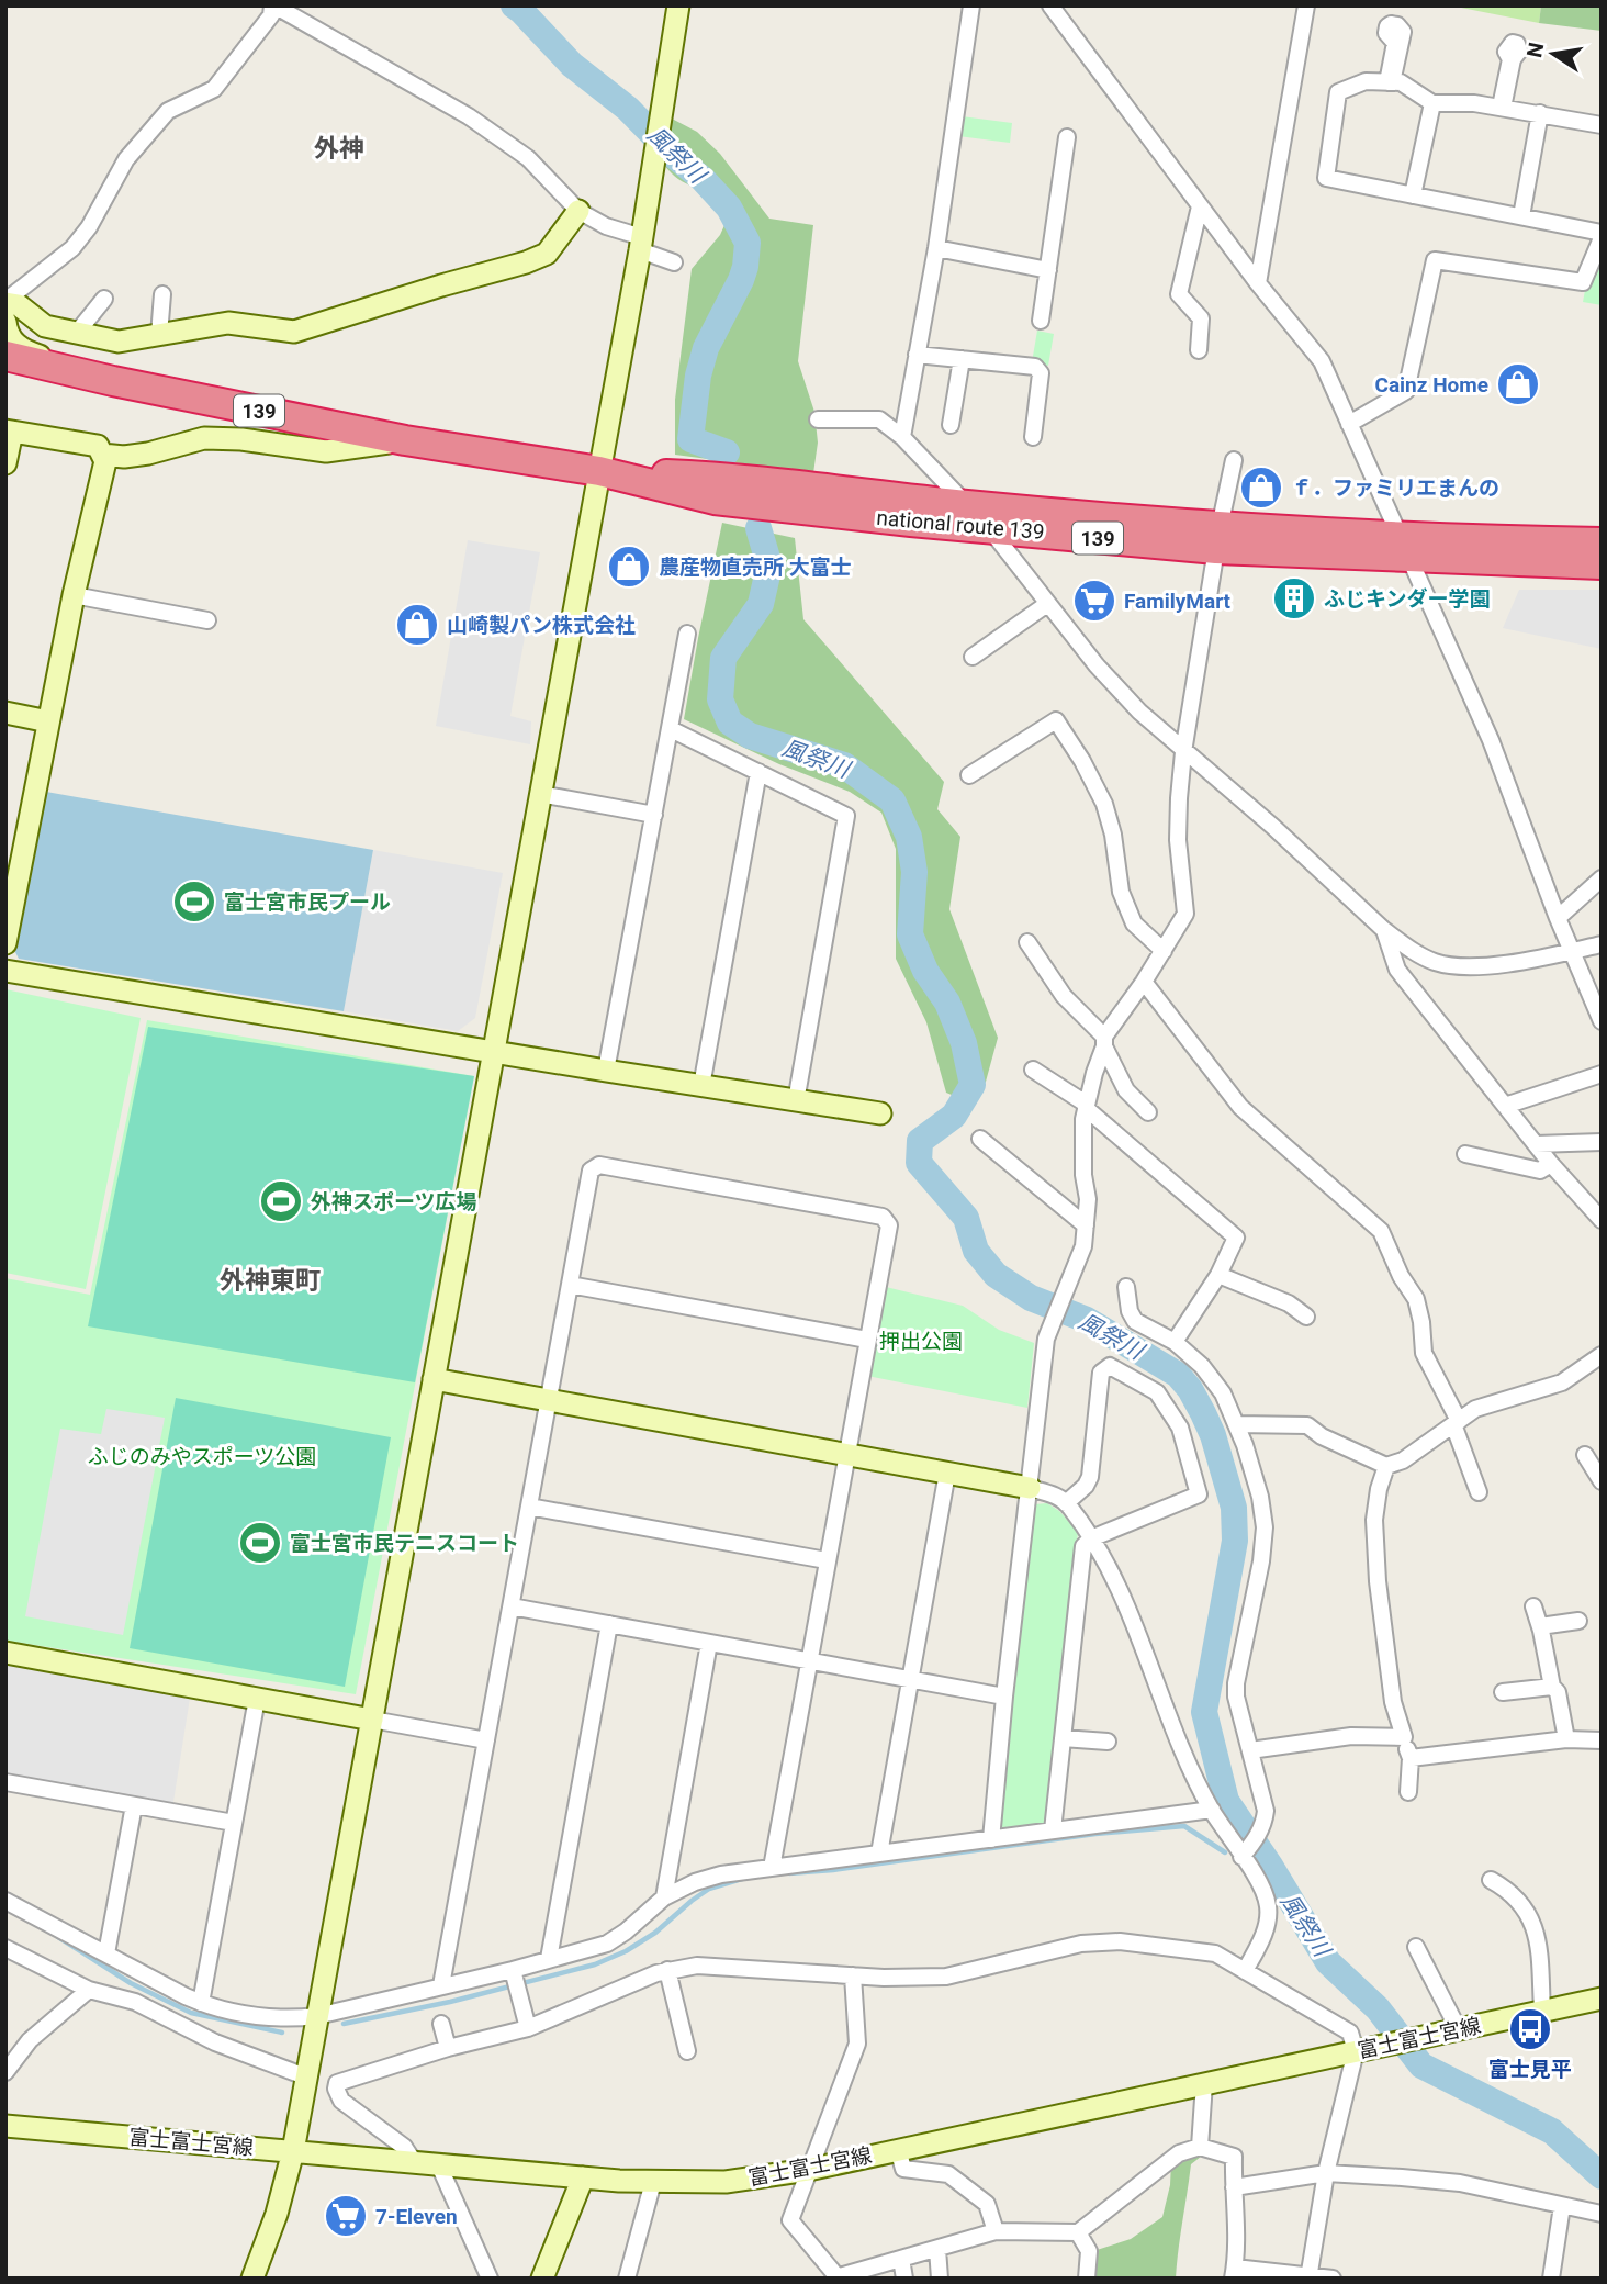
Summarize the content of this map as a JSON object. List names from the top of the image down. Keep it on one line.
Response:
{"streets":{"highway":["139","national route 139"],"street":["富士富士宮線"]},"crossings":[["139","national route 139"]],"districts":["外神","外神東町"],"water":["風祭川"],"parks":["押出公園","ふじのみやスポーツ公園"],"places":{"shop":["Cainz Home","ｆ．ファミリエまんの","農産物直売所 大富士","山崎製パン株式会社"],"building":["ふじキンダー学園"],"supermarket":["FamilyMart","7-Eleven"],"sports":["富士宮市民プール","外神スポーツ広場","富士宮市民テニスコート"],"bus stop":["富士見平"]},"north":"left"}
